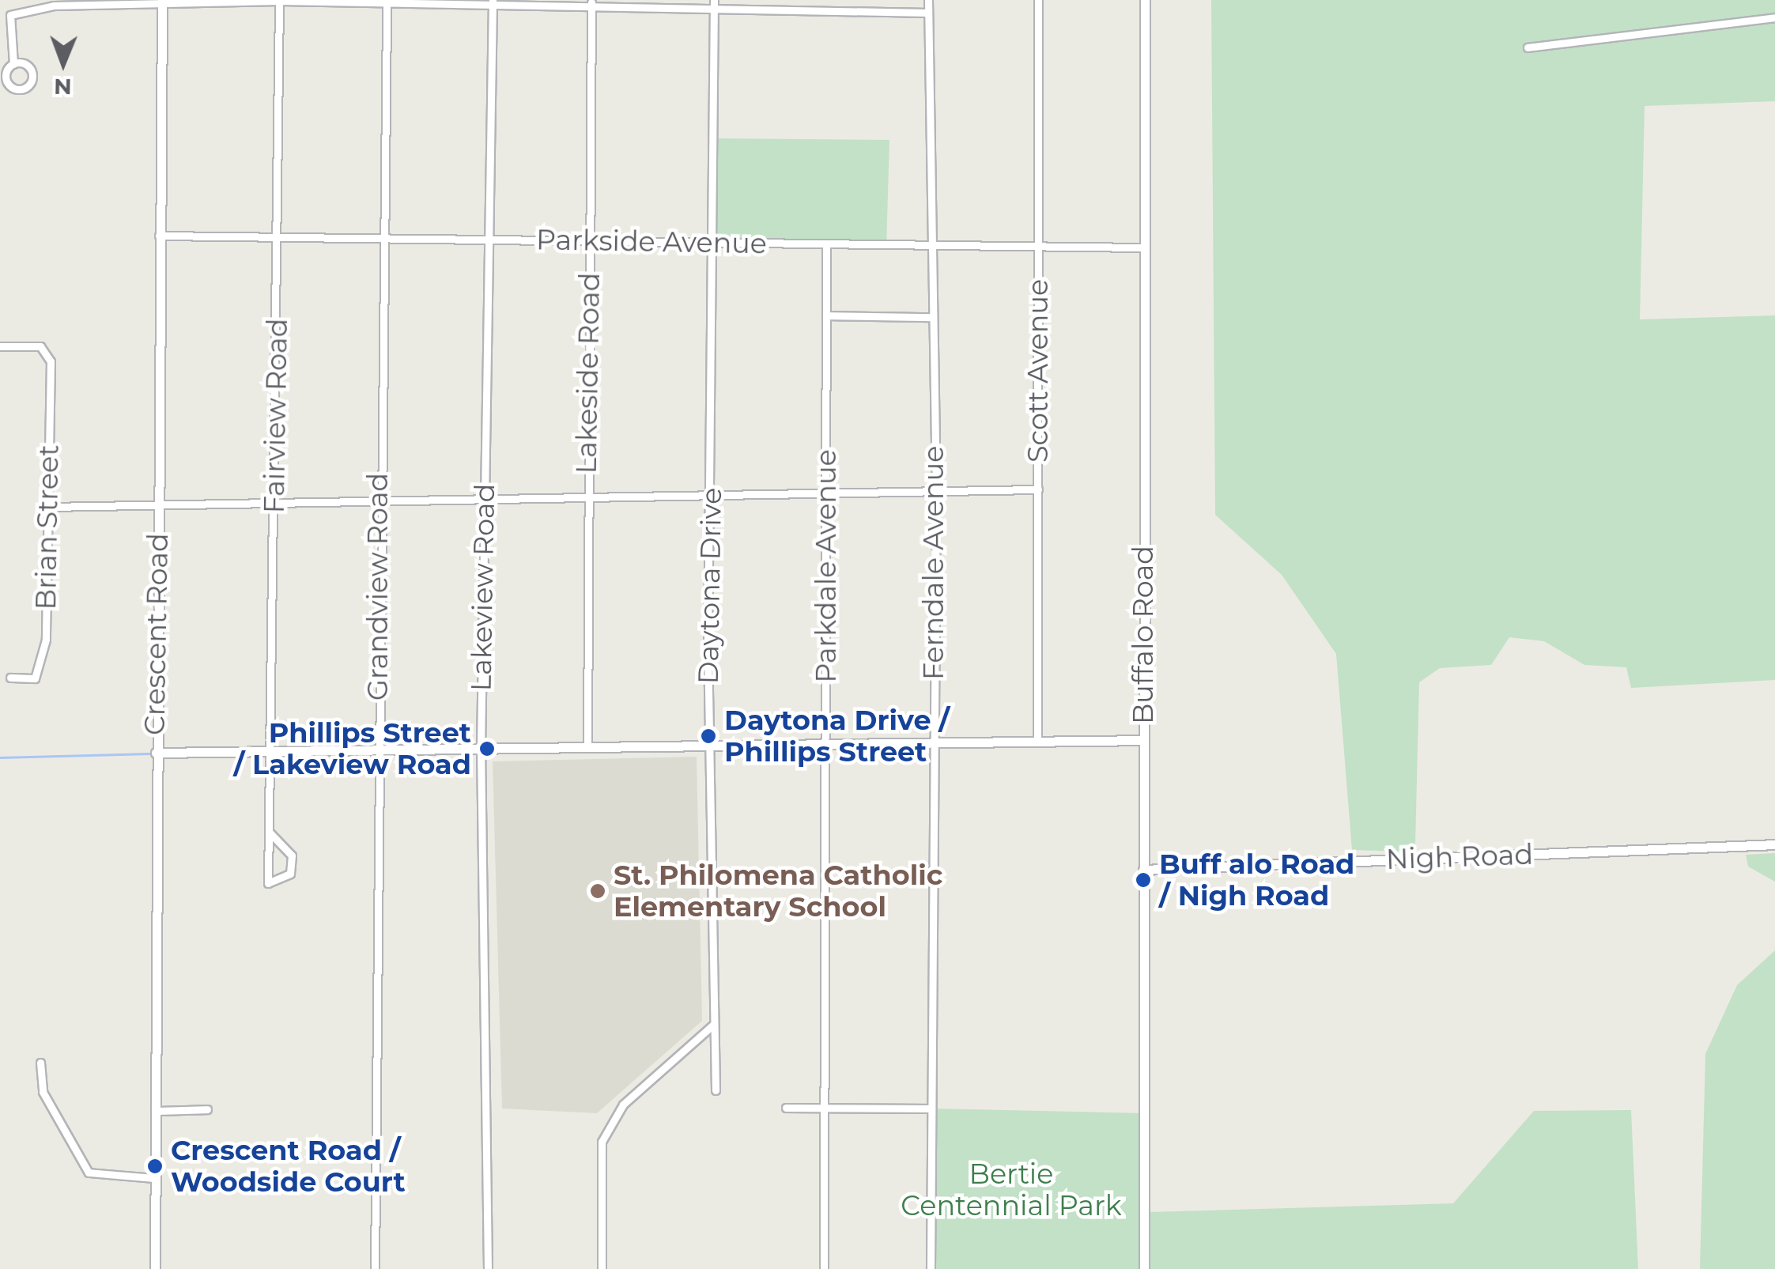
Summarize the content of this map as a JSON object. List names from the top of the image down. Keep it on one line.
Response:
{"streets":{"street":["Parkside Avenue","Scott Avenue","Lakeside Road","Fairview Road","Brian Street","Ferndale Avenue","Parkdale Avenue","Daytona Drive","Grandview Road","Lakeview Road","Crescent Road","Buffalo Road","Nigh Road"]},"crossings":[["Parkside Avenue","Scott Avenue"],["Parkside Avenue","Lakeside Road"],["Parkside Avenue","Fairview Road"],["Parkside Avenue","Ferndale Avenue"],["Parkside Avenue","Parkdale Avenue"],["Parkside Avenue","Daytona Drive"],["Parkside Avenue","Grandview Road"],["Parkside Avenue","Lakeview Road"],["Parkside Avenue","Crescent Road"],["Parkside Avenue","Buffalo Road"],["Buffalo Road","Nigh Road"]],"parks":["Bertie Centennial Park"],"places":["Daytona Drive / Phillips Street","Phillips Street / Lakeview Road","Buff alo Road / Nigh Road","St. Philomena Catholic Elementary School","Crescent Road / Woodside Court"],"north":"bottom"}
